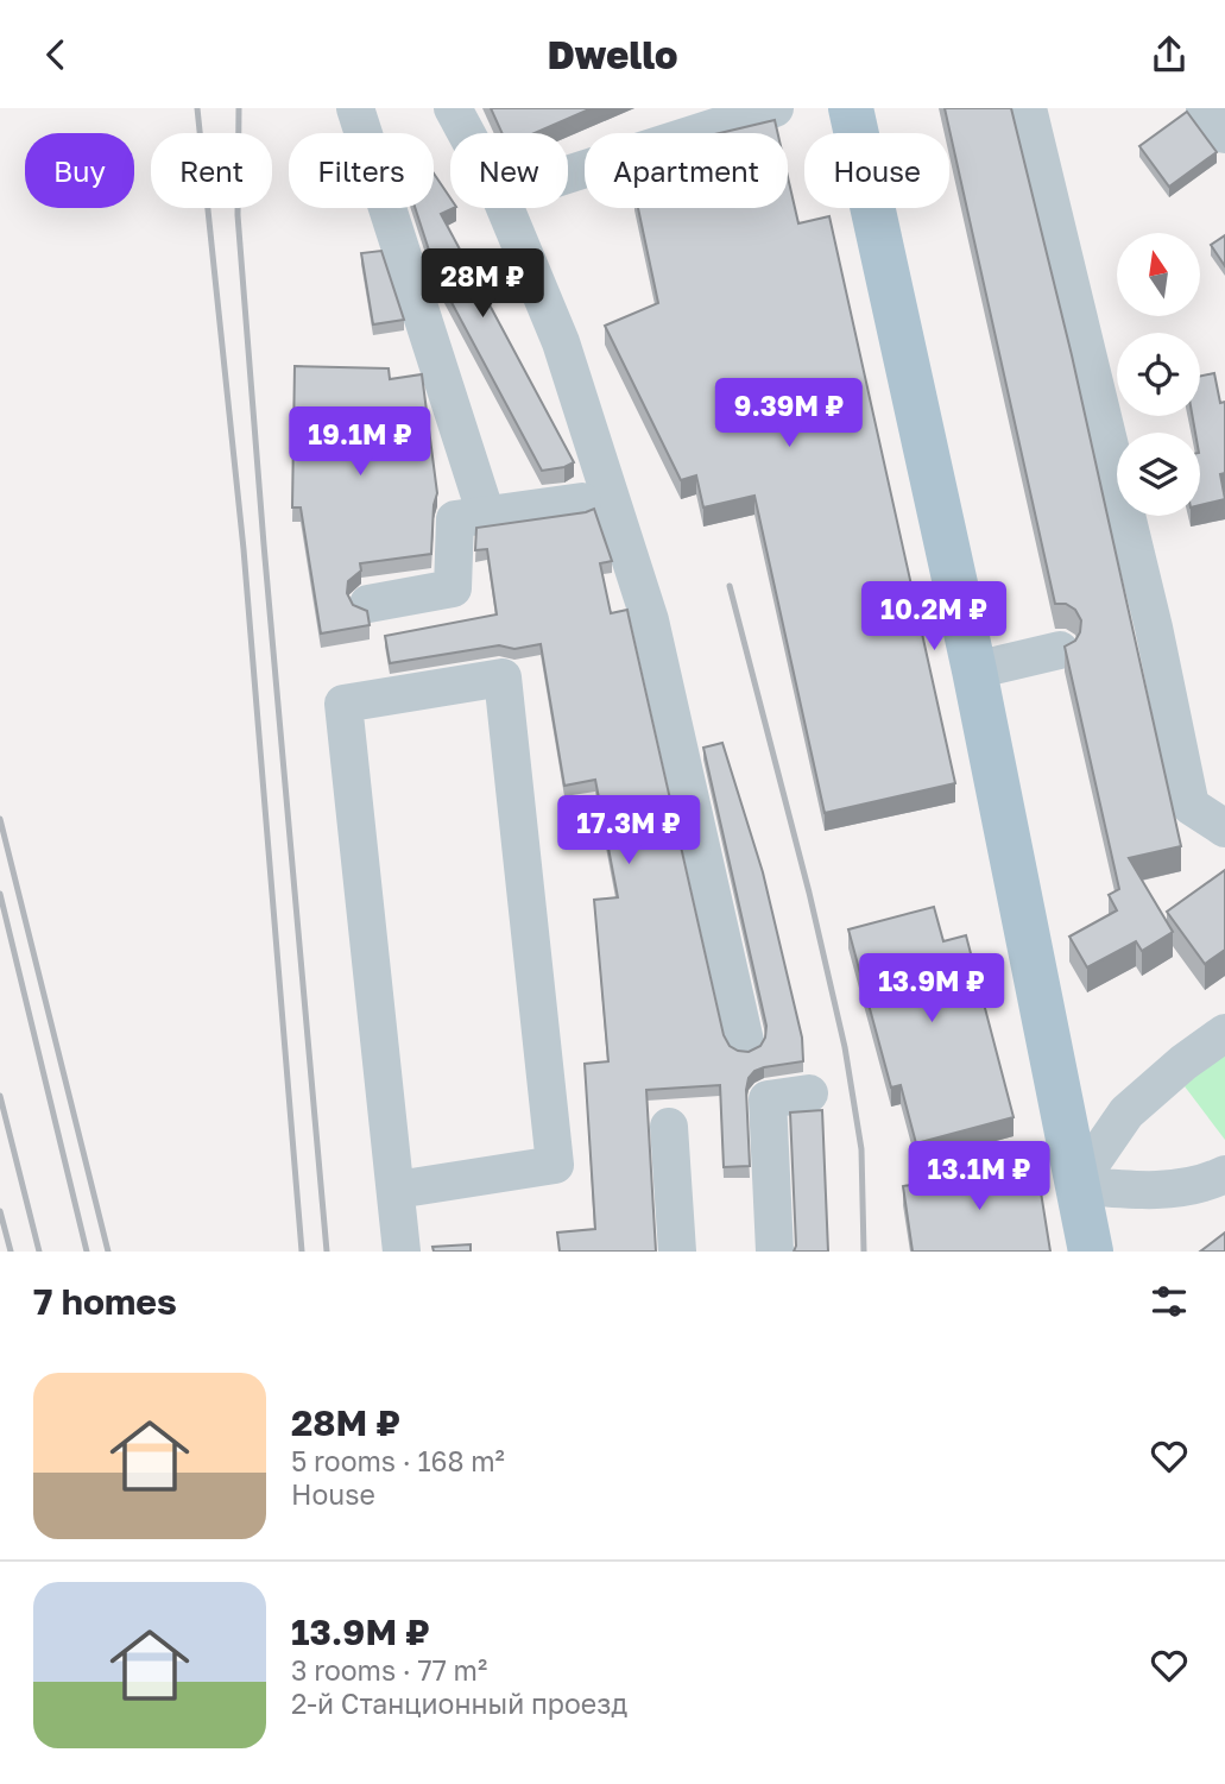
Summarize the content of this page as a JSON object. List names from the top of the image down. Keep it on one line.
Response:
{"north":"top","page":{"header":"Dwello","chip":["Buy","Rent","Filters","New","Apartment","House"],"price":["28M ₽","9.39M ₽","19.1M ₽","10.2M ₽","17.3M ₽","13.9M ₽","13.1M ₽"],"heading":"7 homes","list":[{"name":"28M ₽","note":"5 rooms · 168 m² · House"},{"name":"13.9M ₽","note":"3 rooms · 77 m² · 2-й Станционный проезд"}]}}
